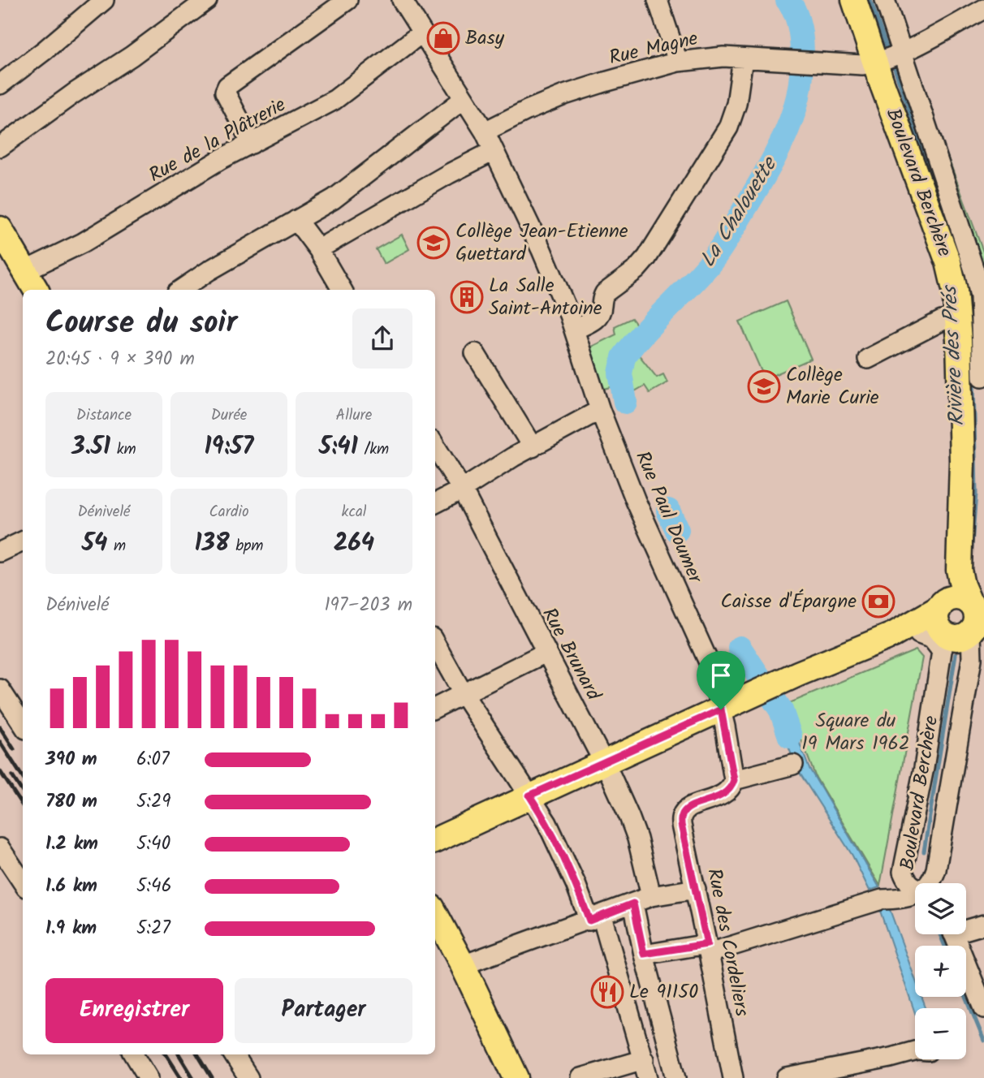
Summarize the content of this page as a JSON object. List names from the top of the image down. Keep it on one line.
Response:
{"streets":{"main road":["Boulevard Berchère"],"street":["Rue Magne","Rue de la Plâtrerie","Rue Paul Doumer","Rue Brunard","Rue des Cordeliers"]},"crossings":[["Rue Magne","Boulevard Berchère"],["Rue Magne","Rue Paul Doumer"],["Rue de la Plâtrerie","Rue Paul Doumer"],["Rue Paul Doumer","Rue des Cordeliers"]],"water":["La Chalouette","Rivière des Prés"],"parks":["Square du 19 Mars 1962"],"places":{"shop":["Basy"],"school or university":["Collège Jean-Etienne Guettard","Collège Marie Curie"],"building":["La Salle Saint-Antoine"],"bank":["Caisse d'Épargne"],"restaurant":["Le 91150"]},"page":{"heading":["Course du soir","20:45 · 9 × 390 m"],"stats":[["Distance","3.51 km"],["Durée","19:57"],["Allure","5:41 /km"],["Dénivelé","54 m"],["Cardio","138 bpm"],["kcal","264"]],"chart":["Dénivelé","197–203 m"],"list":[{"name":"390 m","note":"6:07"},{"name":"780 m","note":"5:29"},{"name":"1.2 km","note":"5:40"},{"name":"1.6 km","note":"5:46"},{"name":"1.9 km","note":"5:27"}],"map_buttons":["+","−"],"buttons":["Enregistrer","Partager"]}}
